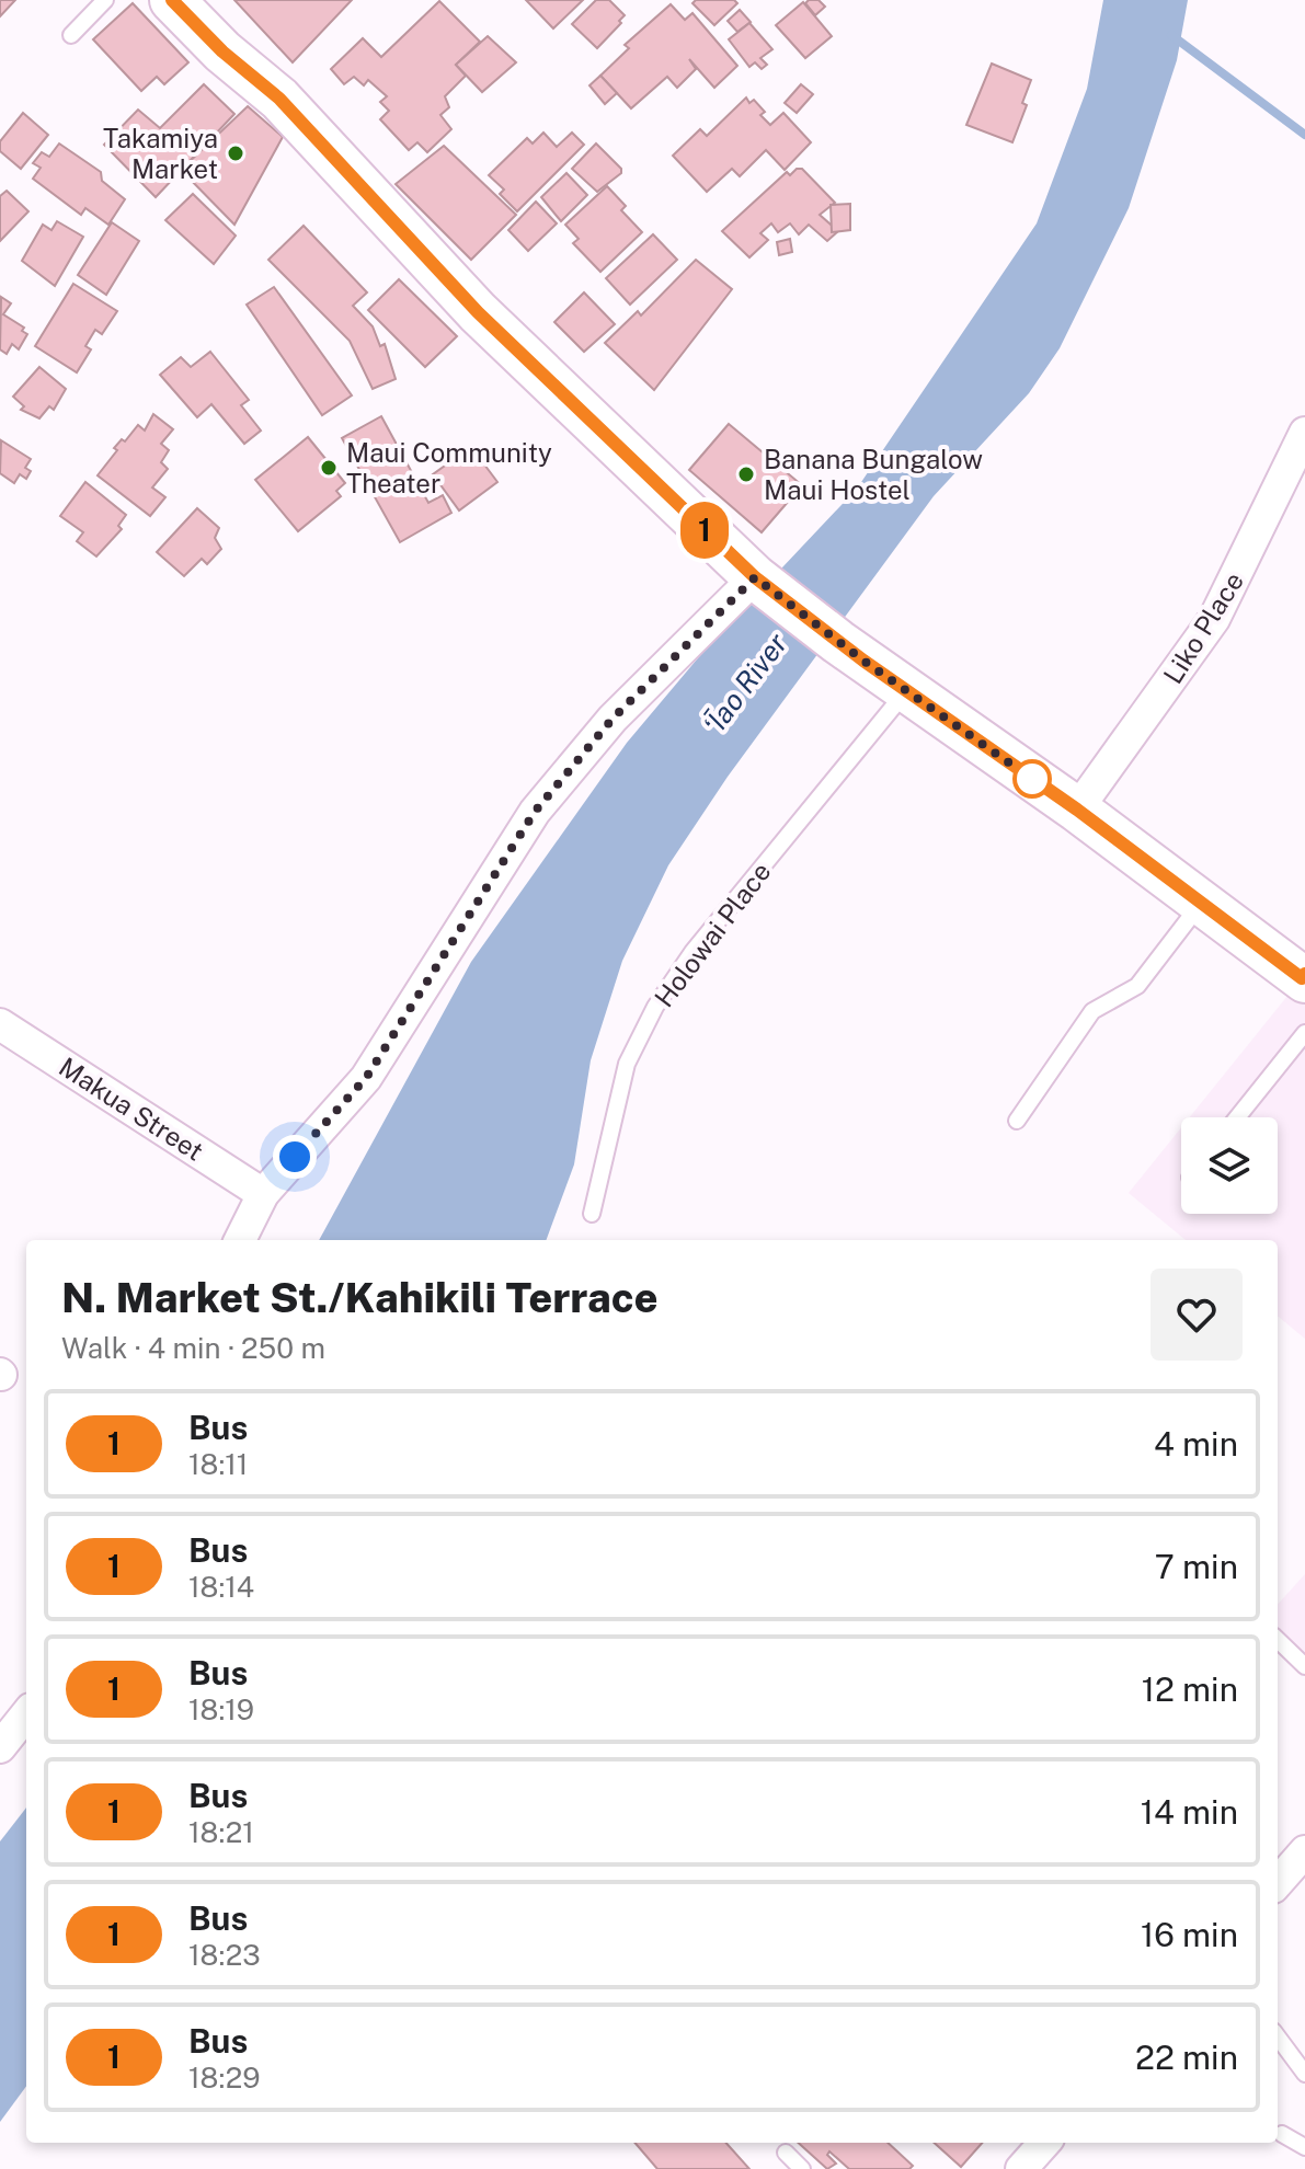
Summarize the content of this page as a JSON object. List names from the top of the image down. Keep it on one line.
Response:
{"streets":{"street":["Liko Place","Makua Street"],"lane":["Holowai Place"]},"water":["ʻĪao River"],"places":["Takamiya Market","Maui Community Theater","Banana Bungalow Maui Hostel"],"lines":["bus line 1"],"page":{"on_map":"1","heading":["N. Market St./Kahikili Terrace","Walk · 4 min · 250 m"],"list":[{"mark":"1","name":"Bus","note":"18:11","value":"4 min"},{"mark":"1","name":"Bus","note":"18:14","value":"7 min"},{"mark":"1","name":"Bus","note":"18:19","value":"12 min"},{"mark":"1","name":"Bus","note":"18:21","value":"14 min"},{"mark":"1","name":"Bus","note":"18:23","value":"16 min"},{"mark":"1","name":"Bus","note":"18:29","value":"22 min"}]}}
